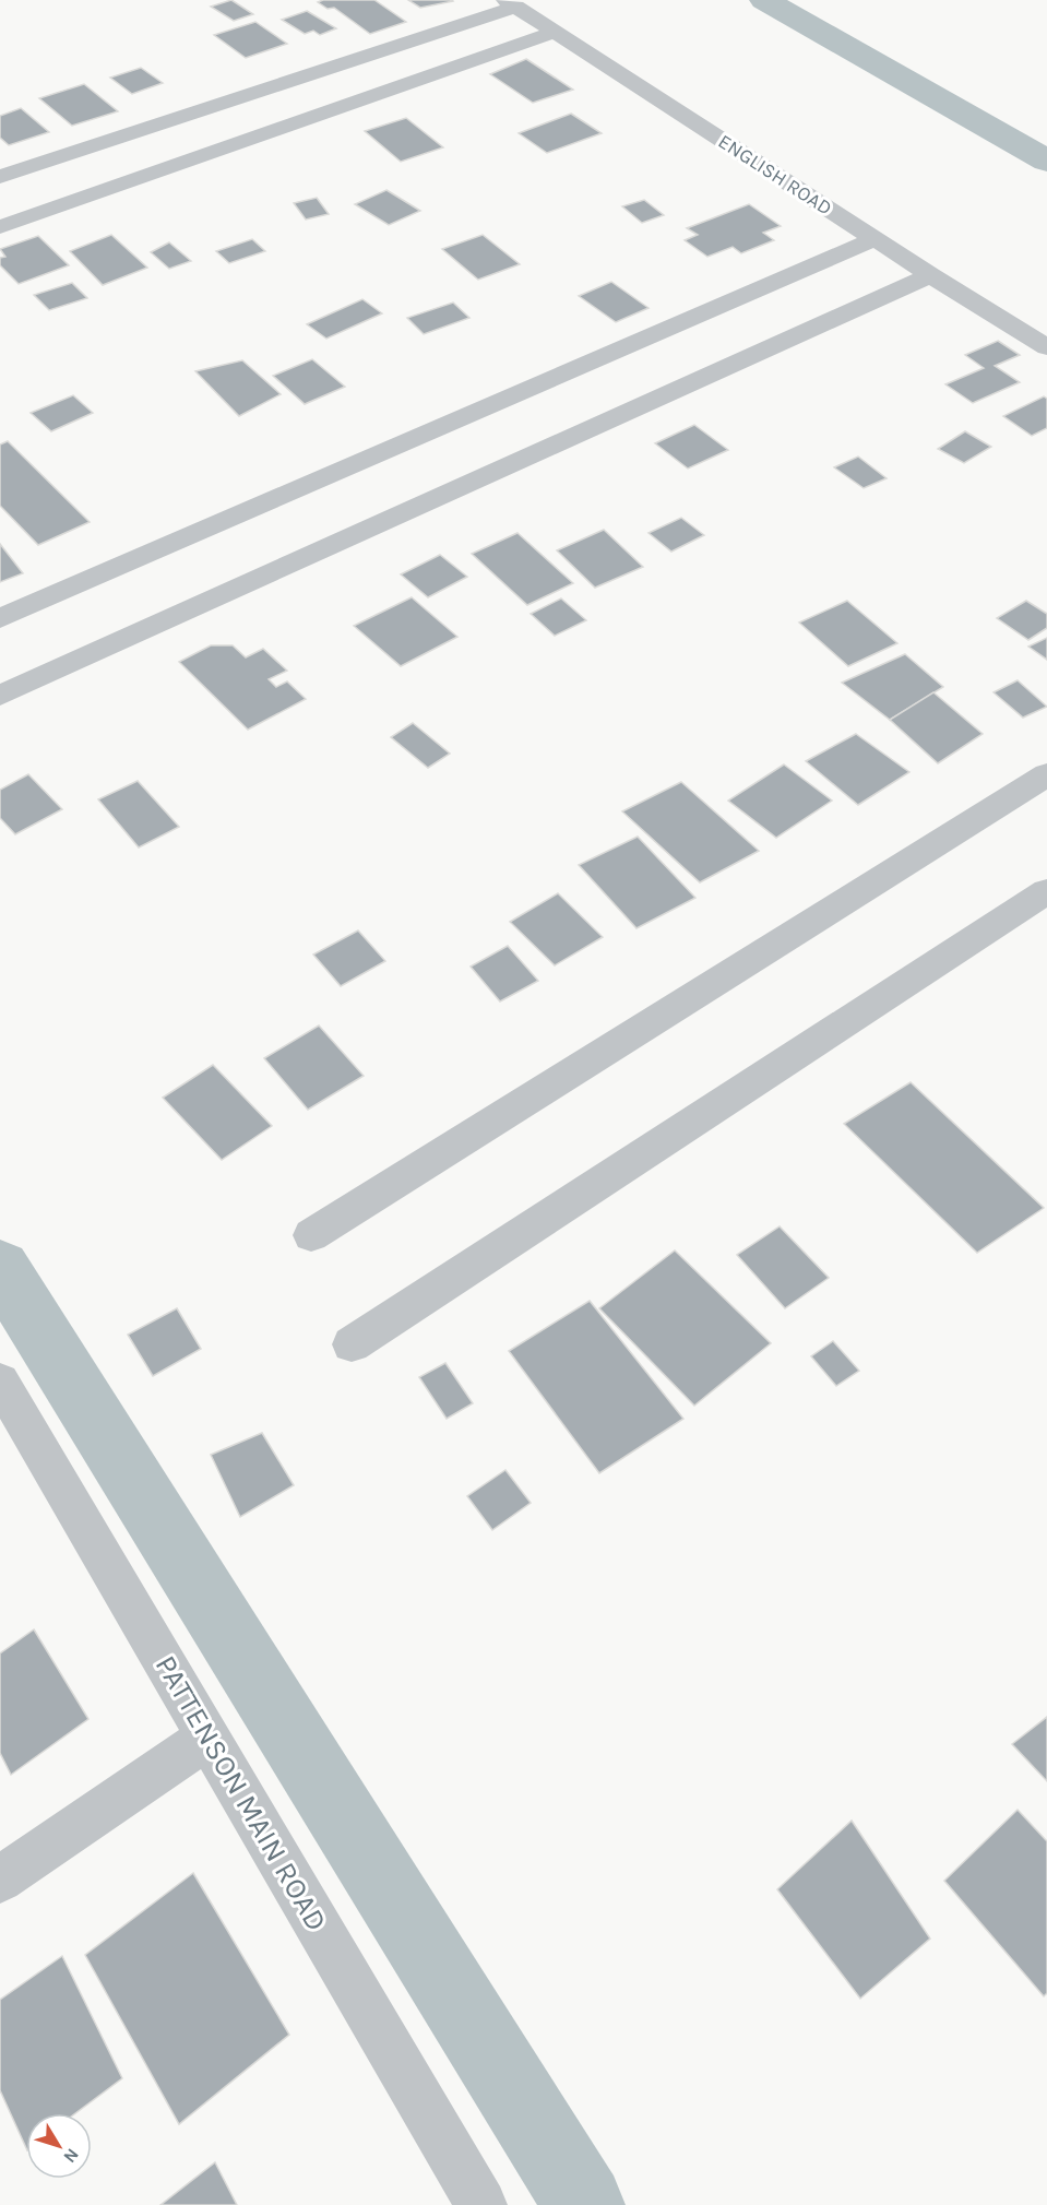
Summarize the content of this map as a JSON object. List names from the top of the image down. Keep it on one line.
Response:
{"streets":{"street":["ENGLISH ROAD","PATTENSON MAIN ROAD"]},"north":"bottom right"}
